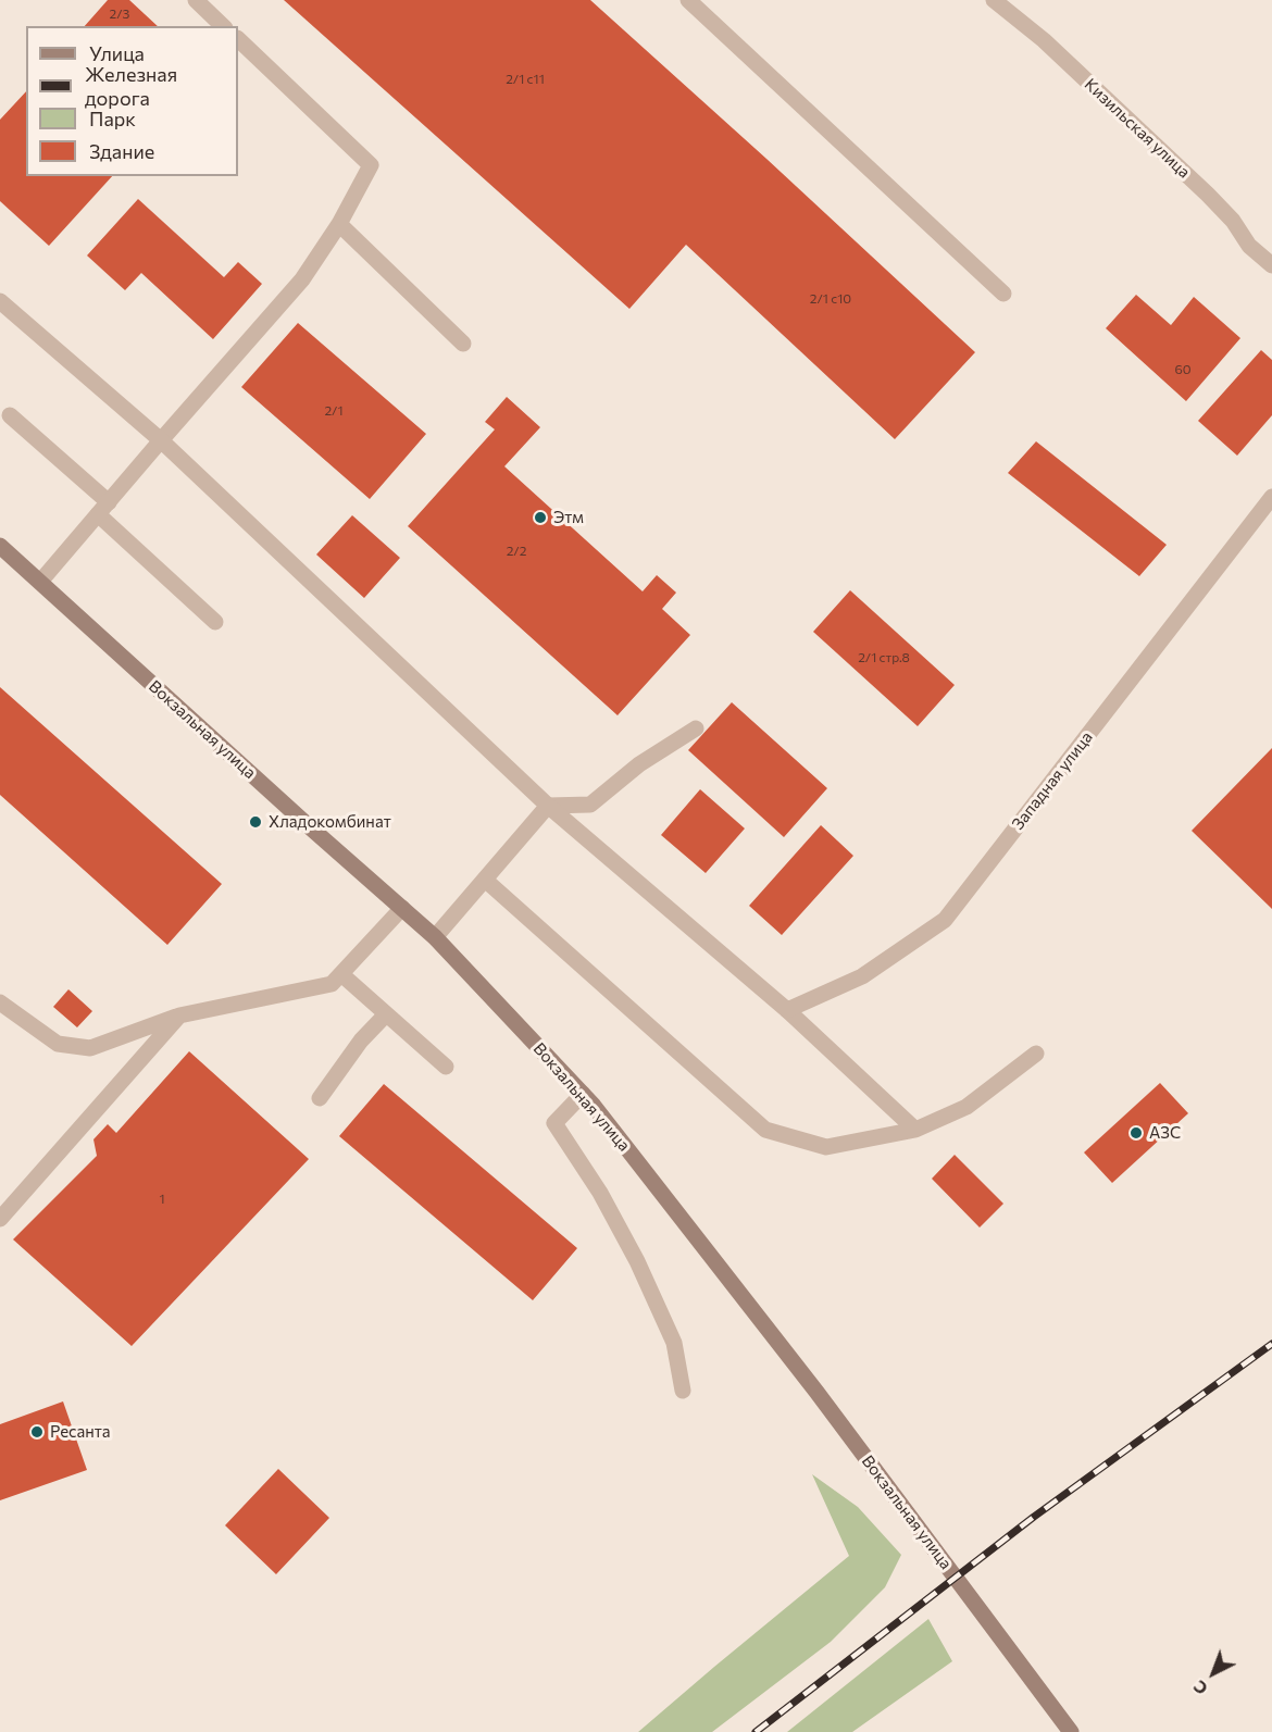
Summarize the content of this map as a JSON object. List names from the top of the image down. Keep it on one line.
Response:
{"streets":{"main road":["Вокзальная улица"],"street":["Кизильская улица","Западная улица"]},"places":["Этм","Хладокомбинат","АЗС","Ресанта"],"house_numbers":["2/3","2/1 с11","2/1 с10","60","2/1","2/2","2/1 стр.8","1"],"legend":["Улица","Железная дорога","Парк","Здание"],"north":"bottom left"}
